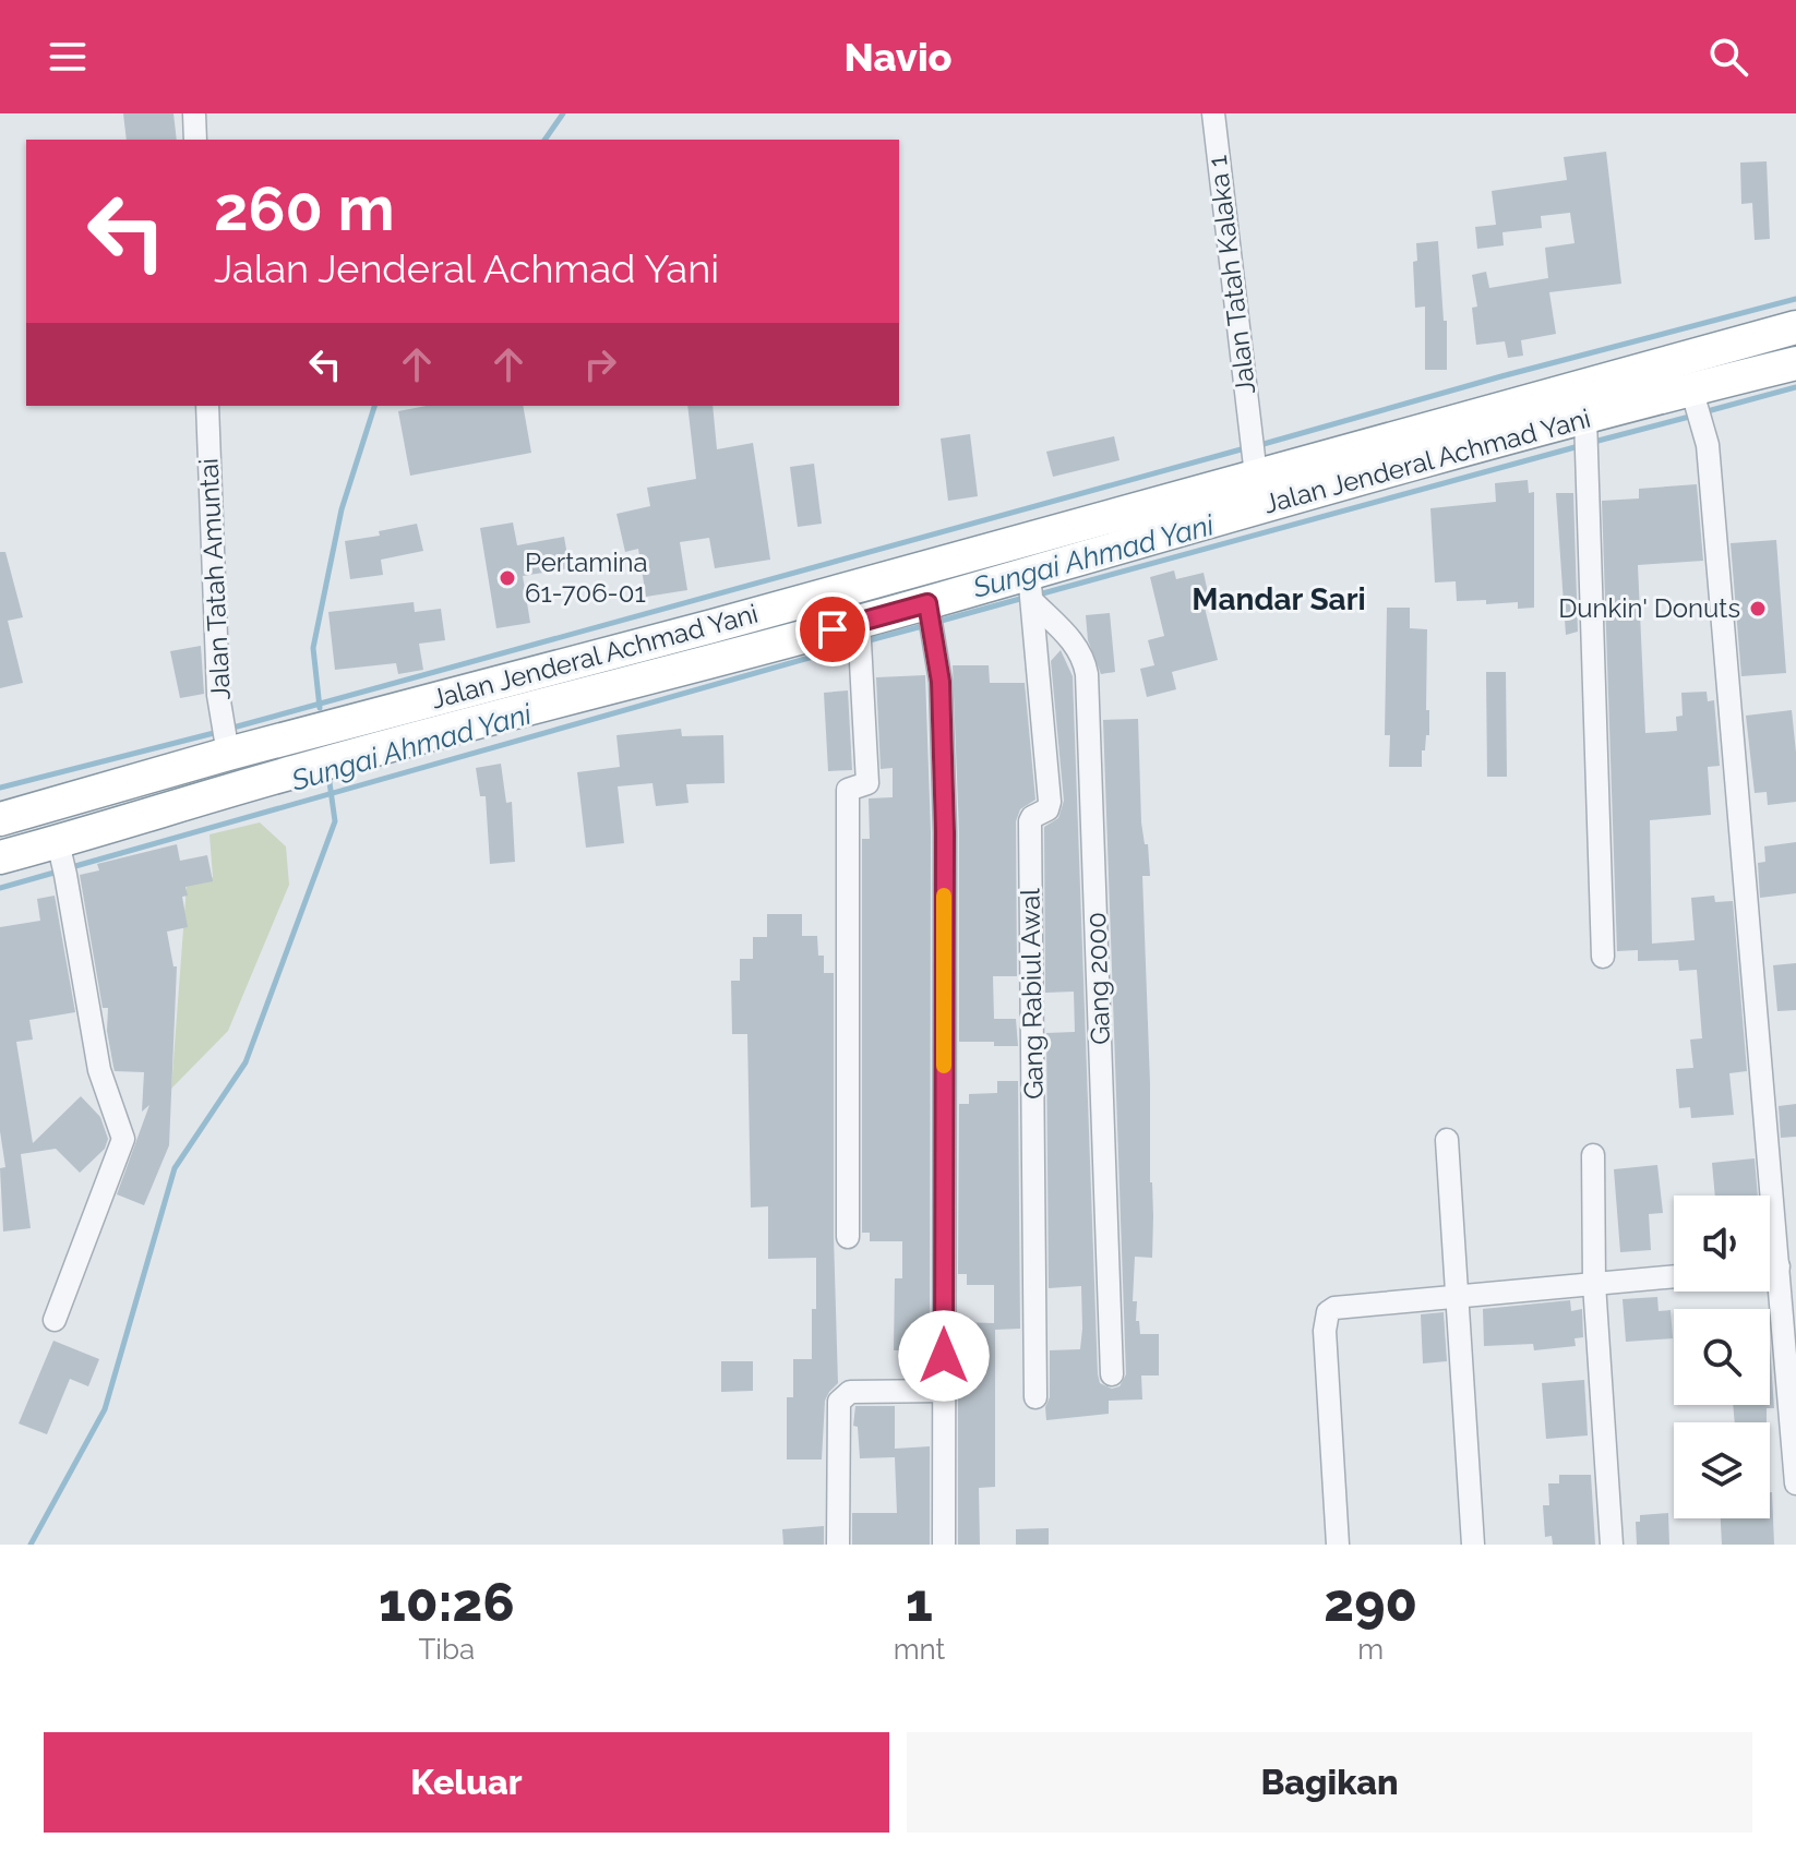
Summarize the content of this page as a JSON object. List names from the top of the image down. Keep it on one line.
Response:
{"streets":{"highway":["Jalan Jenderal Achmad Yani"],"street":["Jalan Tatah Kalaka 1","Jalan Tatah Amuntai","Gang 2000","Gang Rabiul Awal"]},"crossings":[["Jalan Tatah Kalaka 1","Jalan Jenderal Achmad Yani"],["Jalan Jenderal Achmad Yani","Jalan Tatah Amuntai"],["Jalan Jenderal Achmad Yani","Gang 2000"],["Jalan Jenderal Achmad Yani","Gang Rabiul Awal"],["Gang 2000","Gang Rabiul Awal"]],"districts":["Mandar Sari"],"water":["Sungai Ahmad Yani"],"places":["Pertamina 61-706-01","Dunkin' Donuts"],"page":{"header":"Navio","turn":["260 m","Jalan Jenderal Achmad Yani"],"eta":["10:26","Tiba","1","mnt","290","m"],"buttons":["Keluar","Bagikan"]}}
